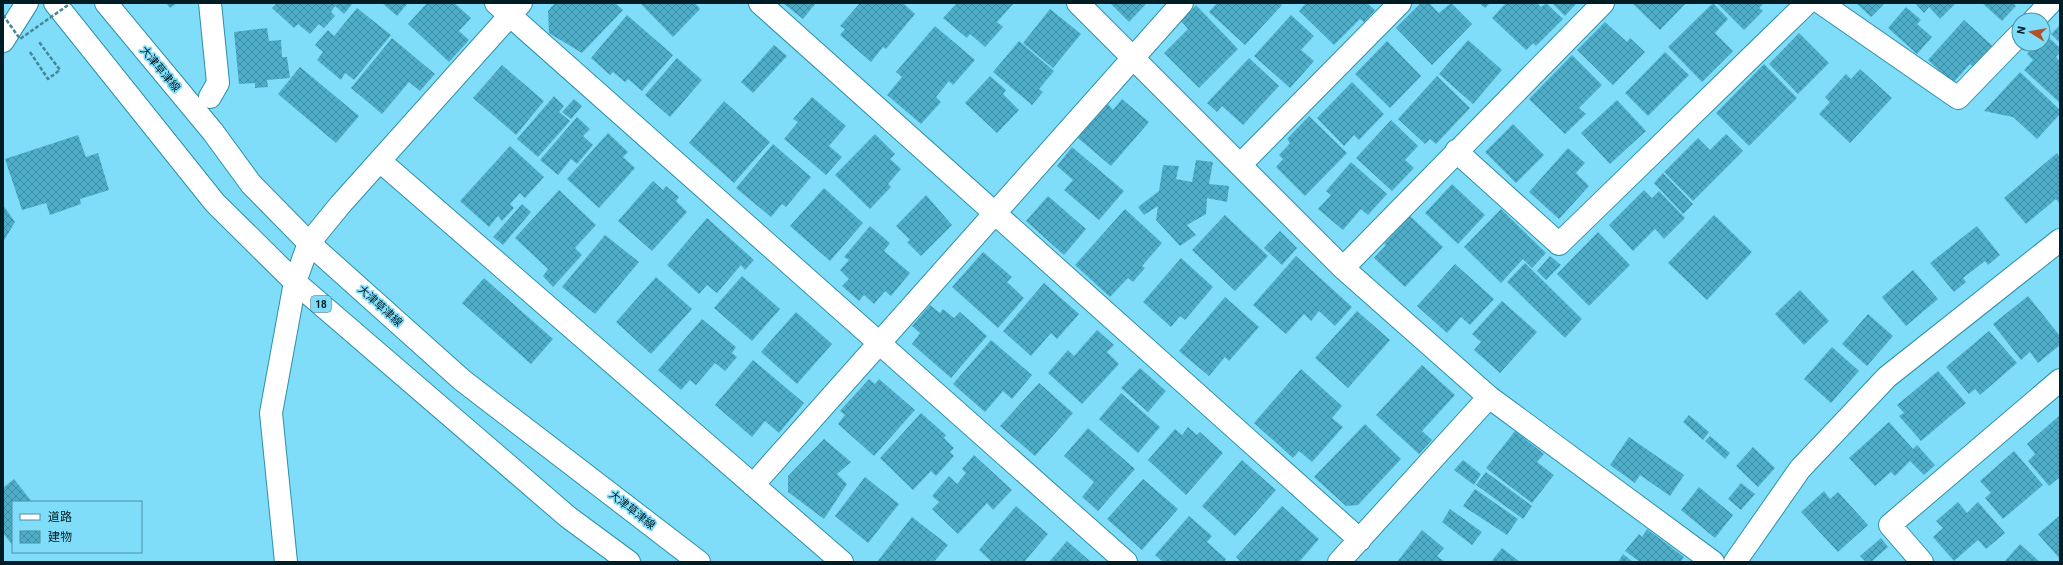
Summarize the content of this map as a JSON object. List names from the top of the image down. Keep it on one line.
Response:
{"streets":{"street":["大津草津線","18"]},"legend":["道路","建物"],"north":"left"}
